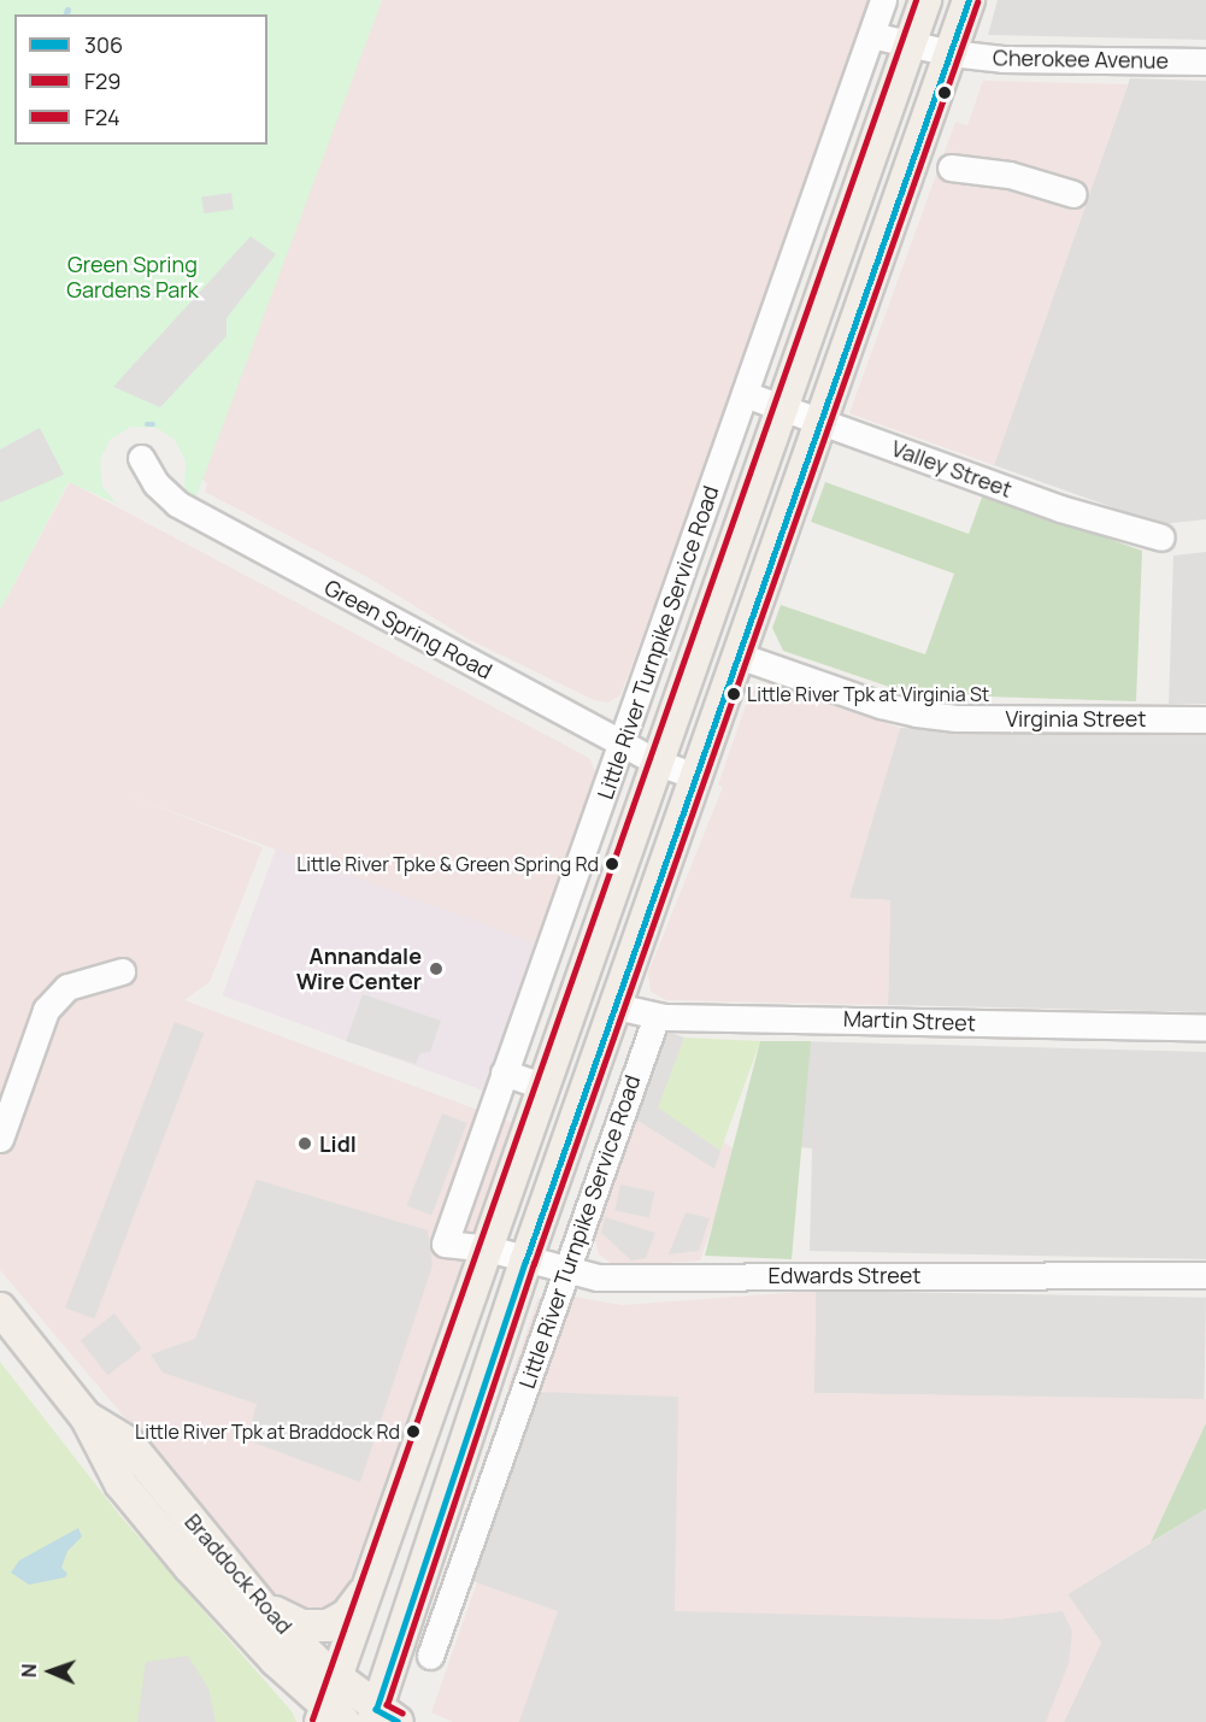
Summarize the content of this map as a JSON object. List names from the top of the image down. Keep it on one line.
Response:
{"streets":{"main road":["Braddock Road"],"street":["Cherokee Avenue","Valley Street","Green Spring Road","Little River Turnpike Service Road","Virginia Street","Martin Street","Edwards Street"]},"crossings":[["Cherokee Avenue","Little River Turnpike Service Road"],["Valley Street","Little River Turnpike Service Road"],["Green Spring Road","Little River Turnpike Service Road"],["Little River Turnpike Service Road","Martin Street"],["Little River Turnpike Service Road","Edwards Street"]],"parks":["Green Spring Gardens Park"],"places":["Little River Tpk at Virginia St","Little River Tpke & Green Spring Rd","Annandale Wire Center","Lidl","Little River Tpk at Braddock Rd"],"lines":["transit line 306","transit line F24","transit line F29"],"legend":["306","F29","F24"],"north":"left"}
